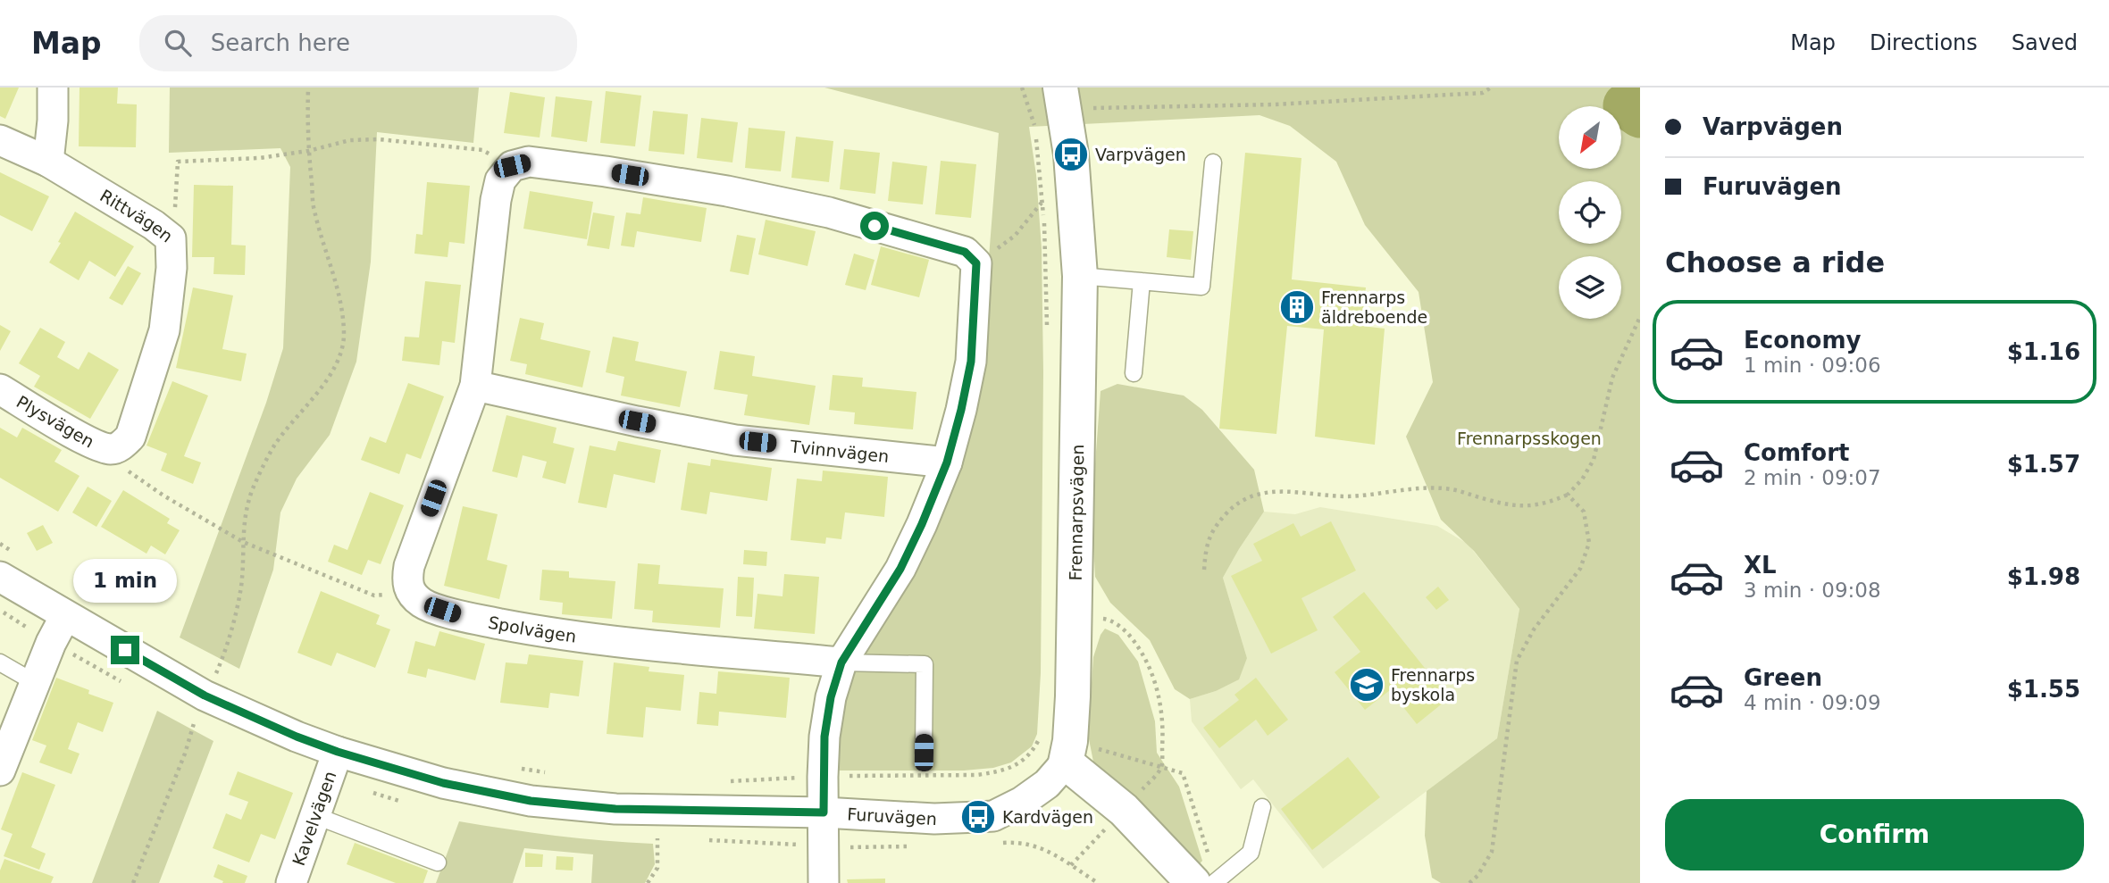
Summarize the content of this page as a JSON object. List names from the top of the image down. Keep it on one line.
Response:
{"streets":{"street":["Rittvägen","Plysvägen","Tvinnvägen","Frennarpsvägen","Spolvägen","Furuvägen","Kavelvägen"]},"crossings":[["Rittvägen","Plysvägen"],["Frennarpsvägen","Furuvägen"],["Furuvägen","Kavelvägen"]],"parks":["Frennarpsskogen"],"places":{"bus stop":["Varpvägen","Kardvägen"],"building":["Frennarps äldreboende"],"school or university":["Frennarps byskola"]},"north":"bottom left","page":{"header":"Map","search":"Search here","nav":["Map","Directions","Saved"],"banner":["Varpvägen","Furuvägen"],"heading":"Choose a ride","list":[{"name":"Economy","note":"1 min · 09:06","value":"$1.16"},{"name":"Comfort","note":"2 min · 09:07","value":"$1.57"},{"name":"XL","note":"3 min · 09:08","value":"$1.98"},{"name":"Green","note":"4 min · 09:09","value":"$1.55"}],"bubble":"1 min","buttons":"Confirm"}}
